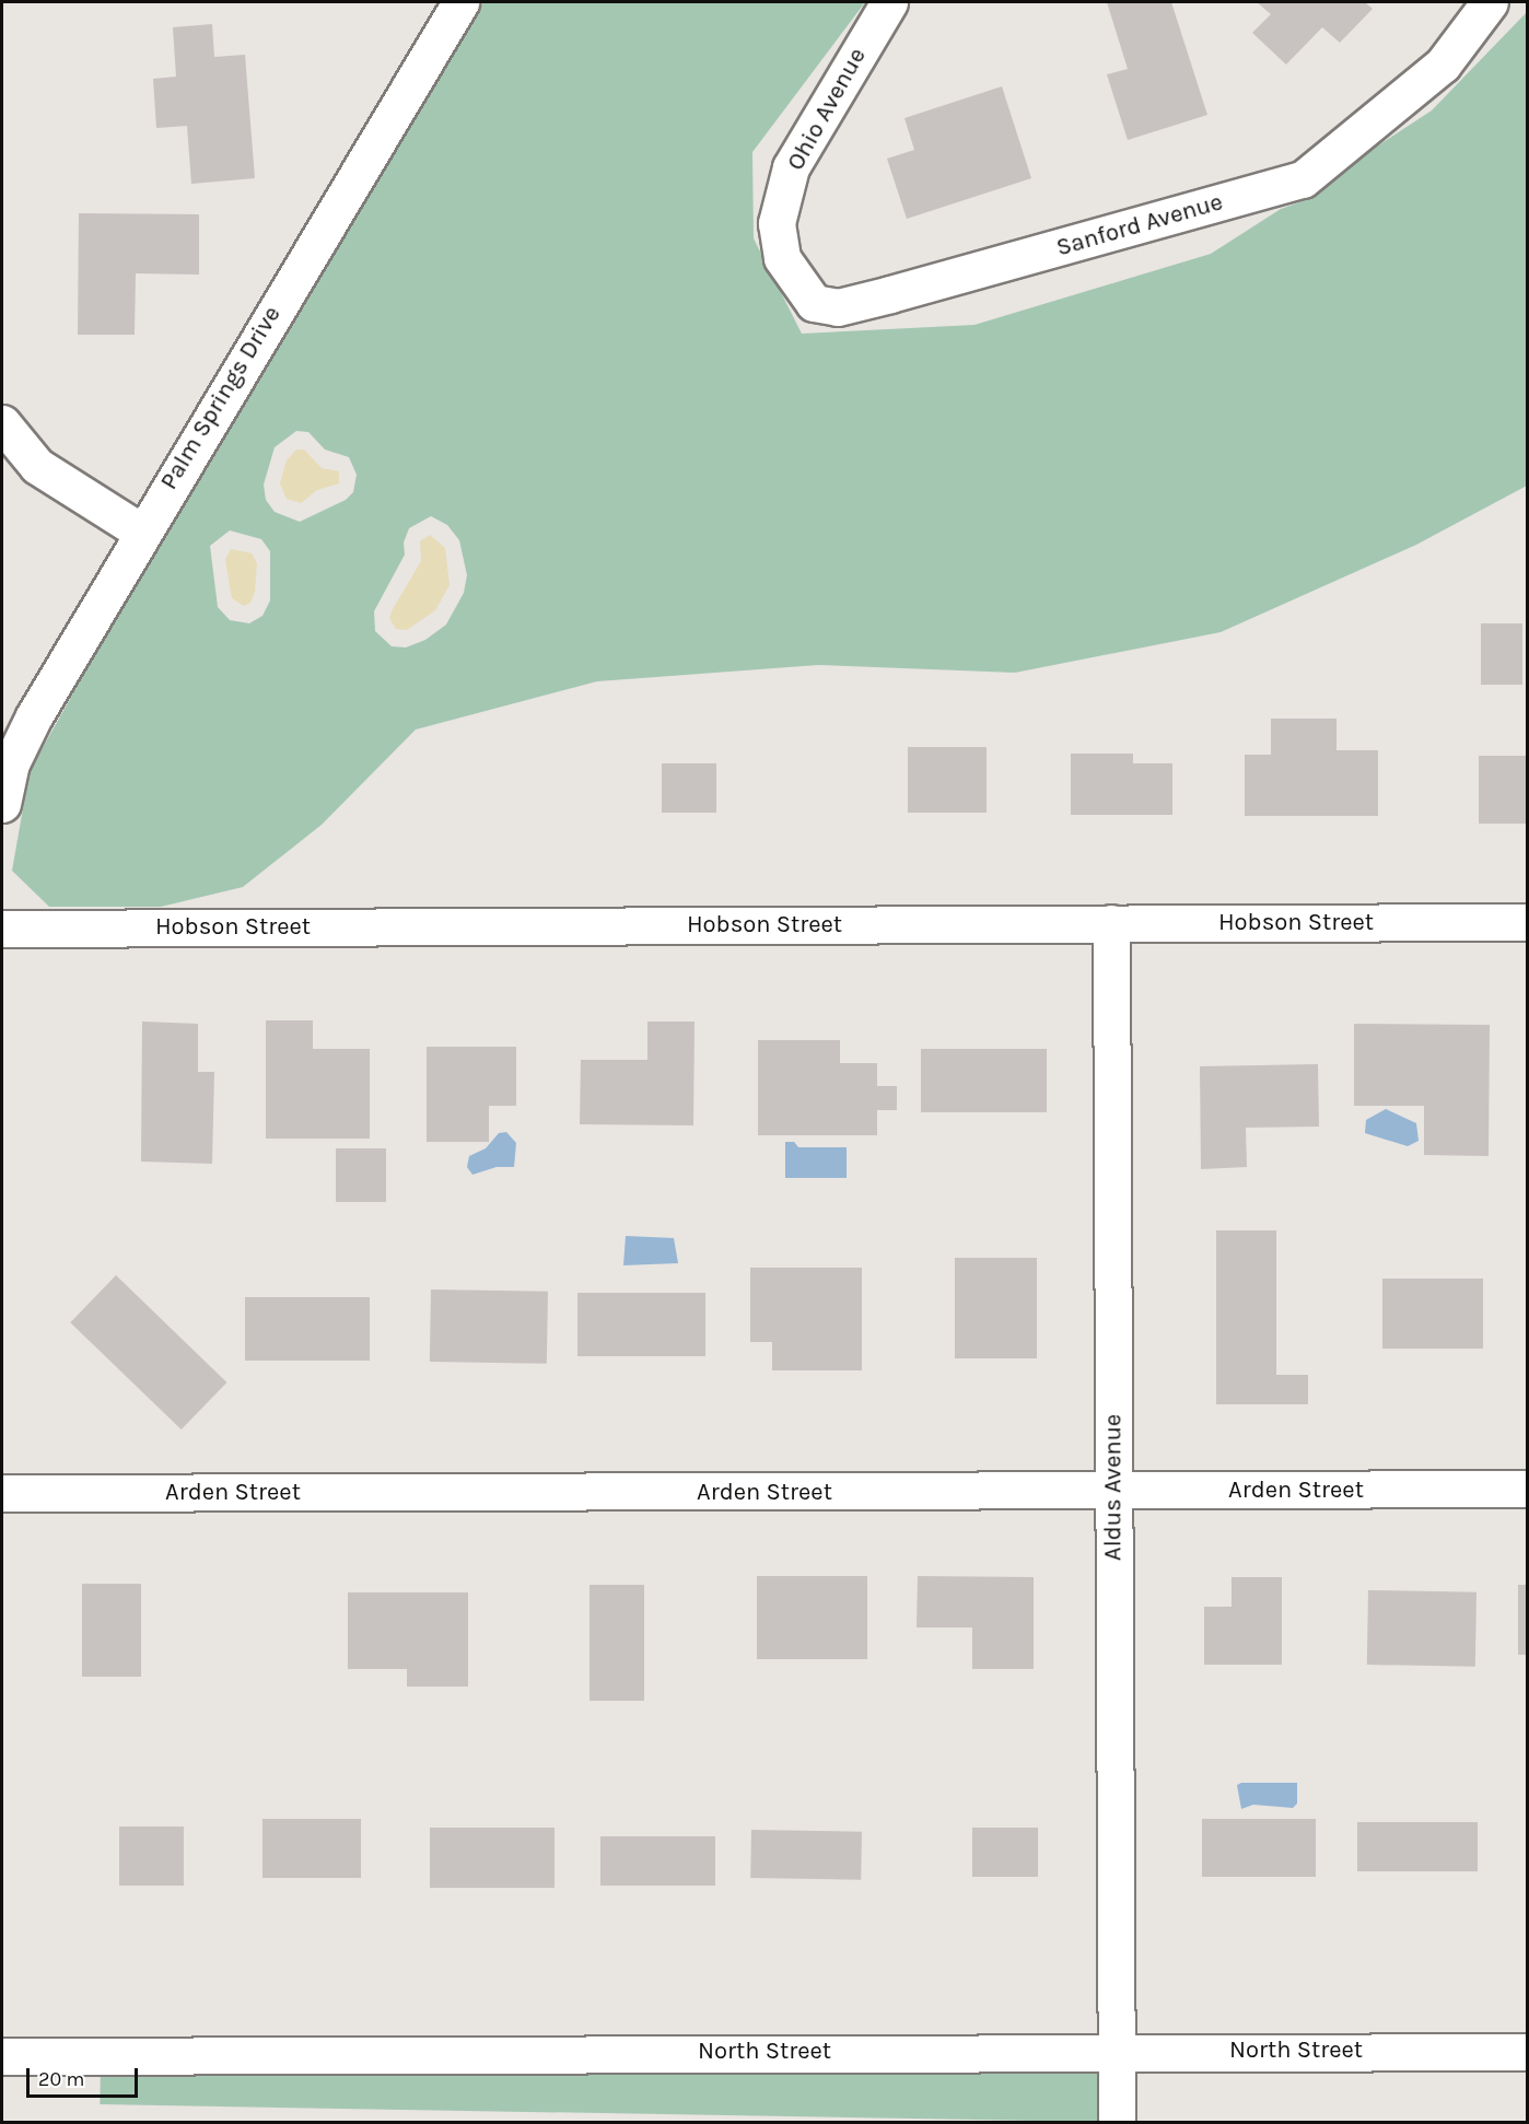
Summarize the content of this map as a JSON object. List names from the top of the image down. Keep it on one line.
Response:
{"streets":{"street":["Ohio Avenue","Sanford Avenue","Palm Springs Drive","Hobson Street","Aldus Avenue","Arden Street","North Street"]},"crossings":[["Ohio Avenue","Sanford Avenue"],["Hobson Street","Aldus Avenue"],["Aldus Avenue","Arden Street"],["Aldus Avenue","North Street"]],"scale_bar":"20 m"}
